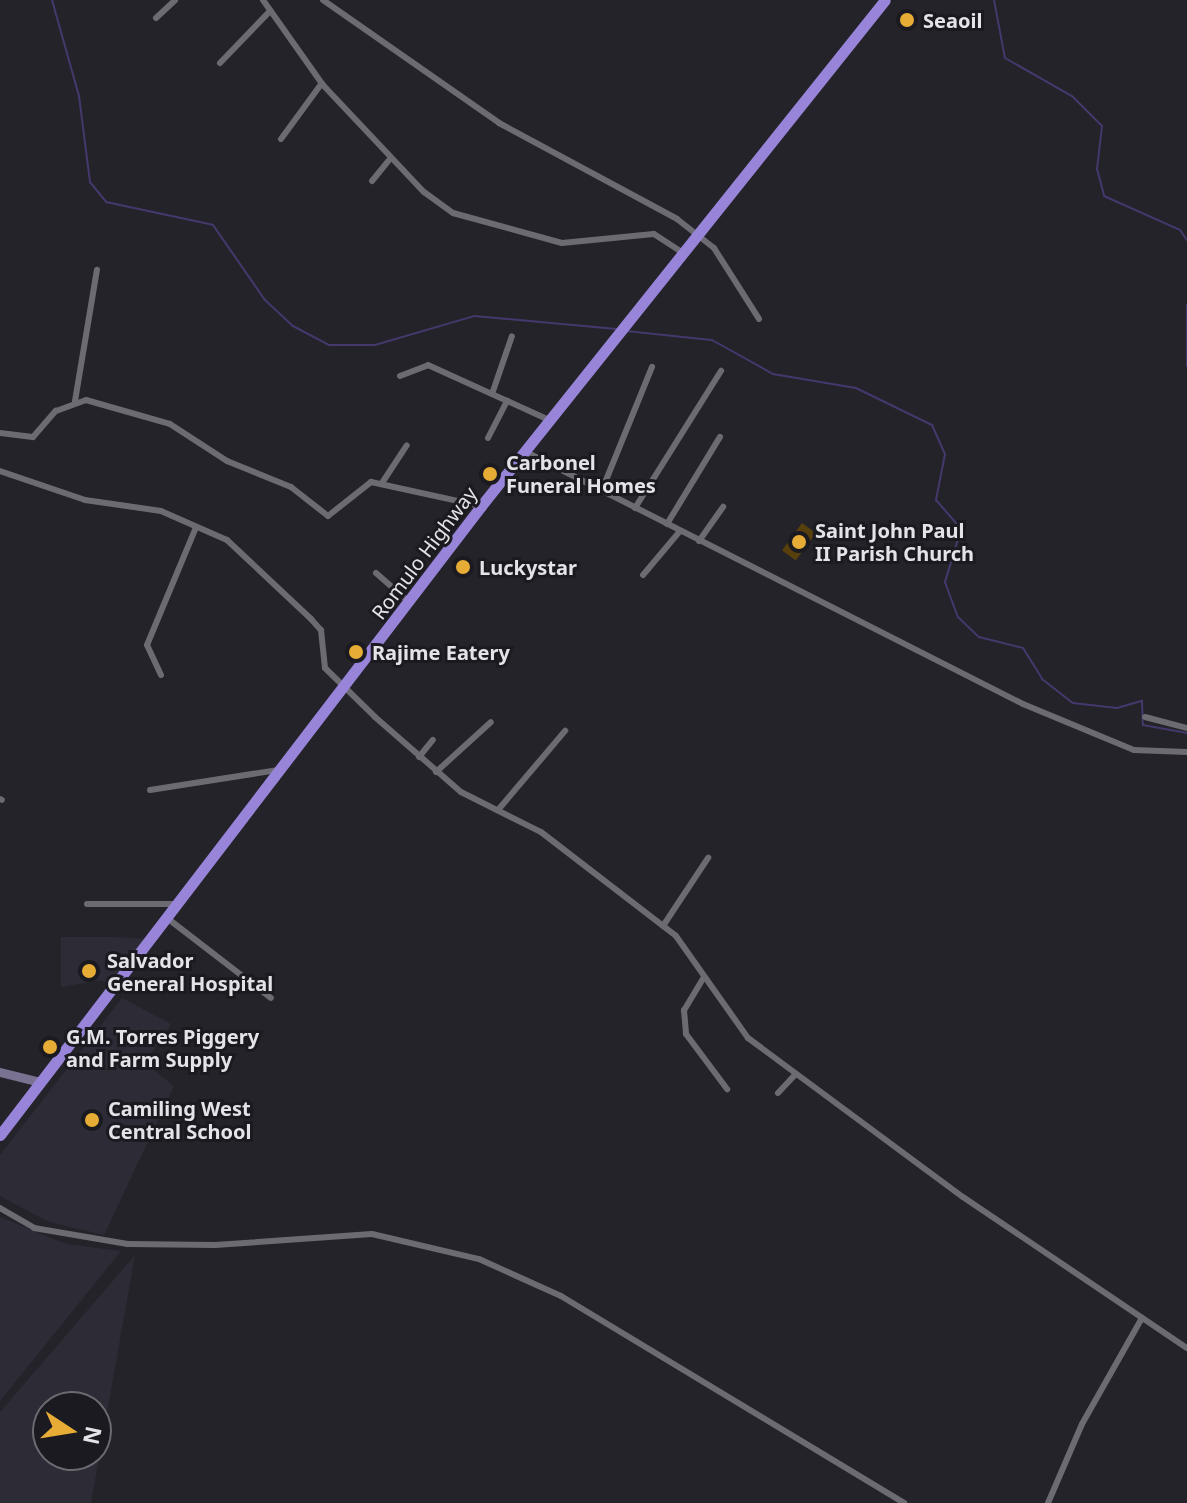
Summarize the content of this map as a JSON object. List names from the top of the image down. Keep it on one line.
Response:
{"streets":{"highway":["Romulo Highway"]},"places":["Seaoil","Carbonel Funeral Homes","Saint John Paul II Parish Church","Luckystar","Rajime Eatery","Salvador General Hospital","G.M. Torres Piggery and Farm Supply","Camiling West Central School"],"north":"right"}
